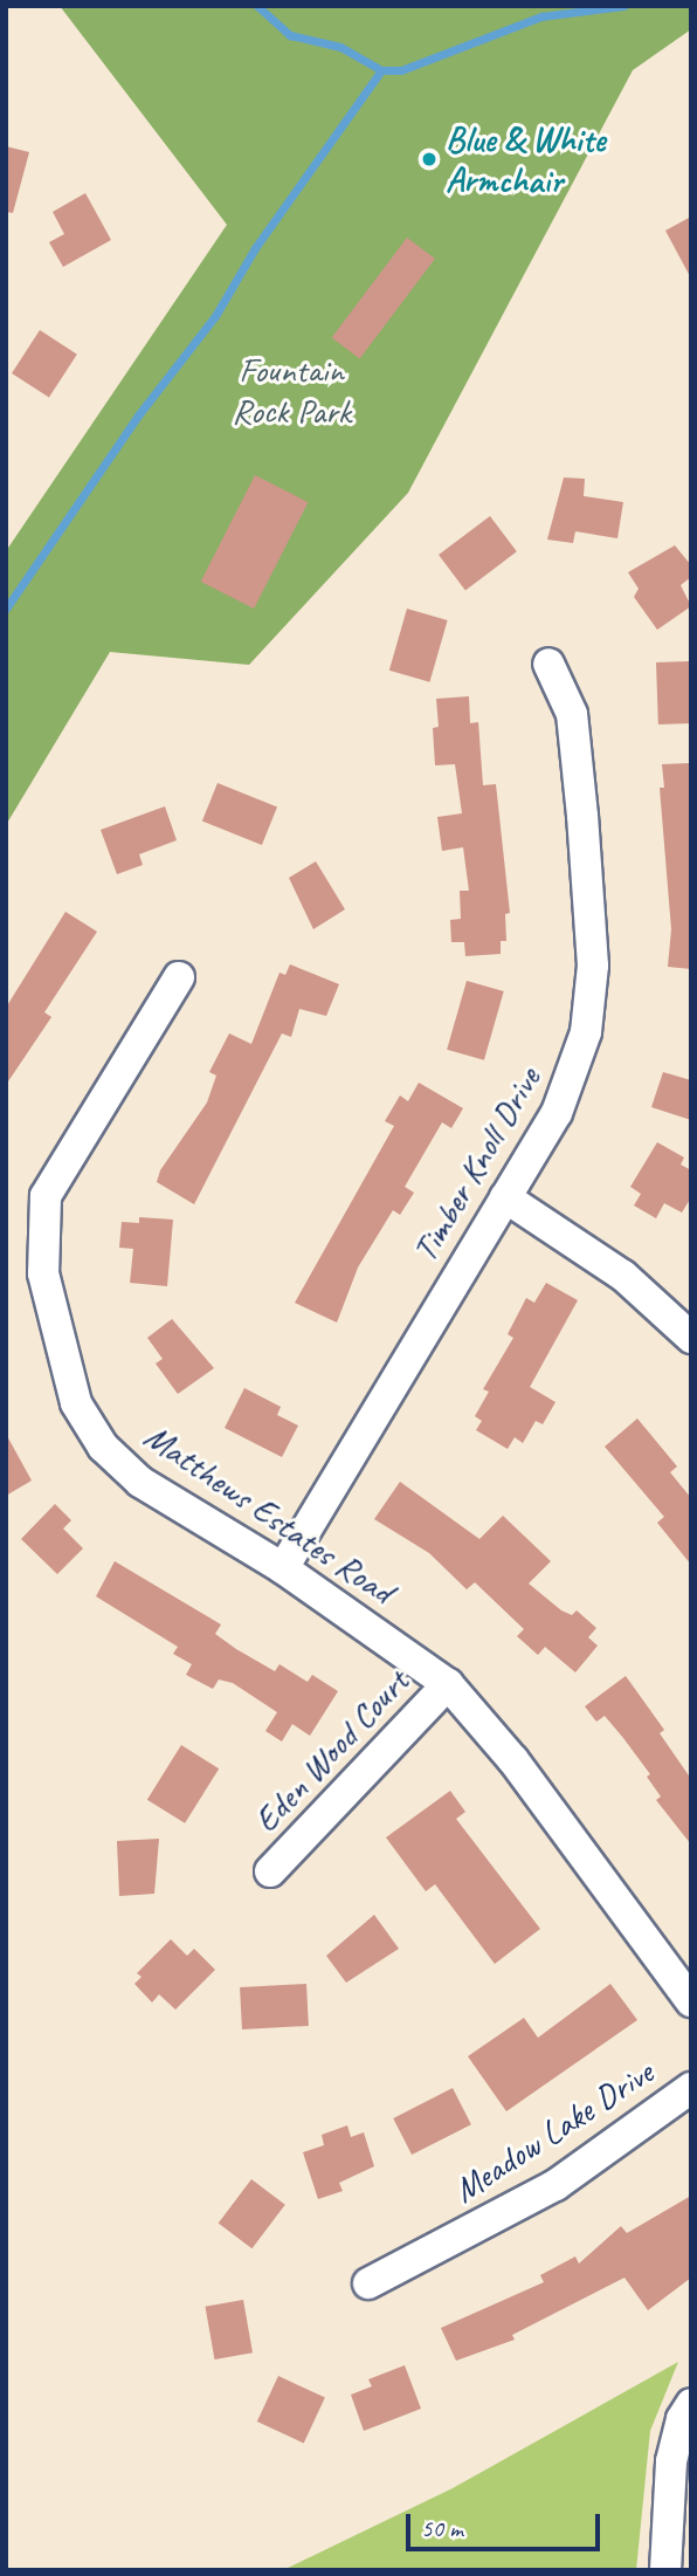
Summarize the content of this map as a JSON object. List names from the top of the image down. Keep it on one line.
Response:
{"streets":{"street":["Timber Knoll Drive","Matthews Estates Road","Eden Wood Court","Meadow Lake Drive"]},"crossings":[["Timber Knoll Drive","Matthews Estates Road"],["Matthews Estates Road","Eden Wood Court"]],"parks":["Fountain Rock Park"],"places":["Blue & White Armchair"],"scale_bar":"50 m"}
